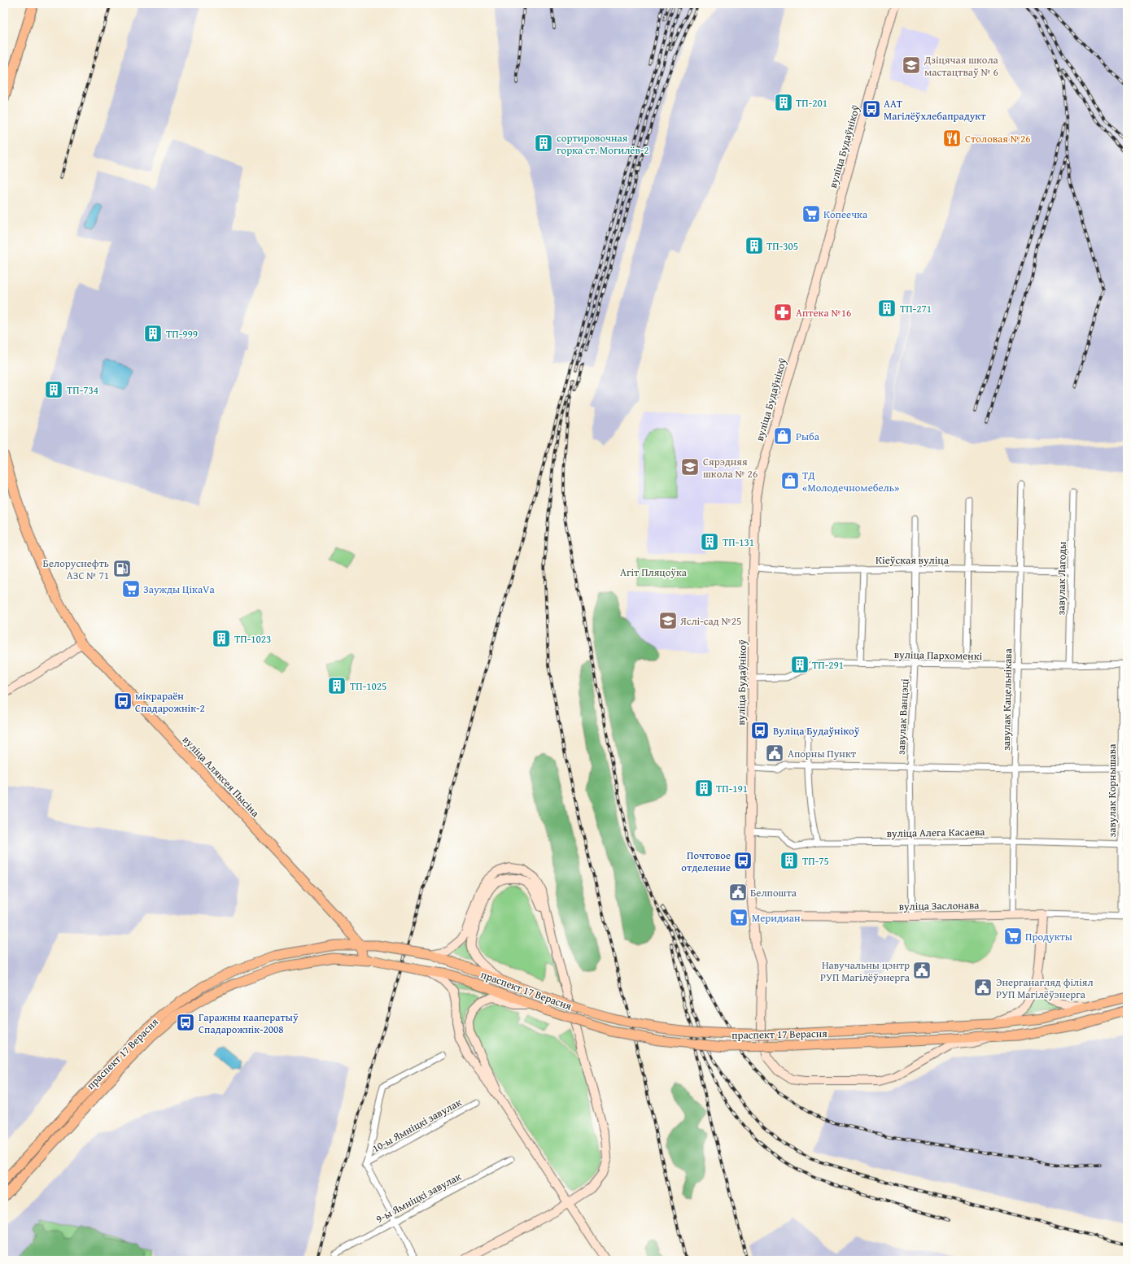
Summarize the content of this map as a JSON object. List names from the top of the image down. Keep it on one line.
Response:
{"streets":{"main road":["вуліца Будаўнікоў","вуліца Аляксея Пысіна","вуліца Заслонава","праспект 17 Верасня"],"street":["Кіеўская вуліца","завулак Лагоды","вуліца Пархоменкі","завулак Кацельнікава","завулак Ванцэці","завулак Корнышава","вуліца Алега Касаева","10-ы Ямніцкі завулак","9-ы Ямніцкі завулак"]},"crossings":[["вуліца Будаўнікоў","Кіеўская вуліца"],["вуліца Будаўнікоў","вуліца Пархоменкі"],["вуліца Будаўнікоў","вуліца Алега Касаева"],["вуліца Будаўнікоў","вуліца Заслонава"],["вуліца Будаўнікоў","праспект 17 Верасня"],["Кіеўская вуліца","завулак Лагоды"],["Кіеўская вуліца","завулак Кацельнікава"],["Кіеўская вуліца","завулак Ванцэці"],["завулак Лагоды","вуліца Пархоменкі"],["вуліца Пархоменкі","завулак Кацельнікава"],["вуліца Пархоменкі","завулак Ванцэці"],["вуліца Пархоменкі","завулак Корнышава"],["завулак Кацельнікава","вуліца Алега Касаева"],["завулак Кацельнікава","вуліца Заслонава"],["завулак Ванцэці","вуліца Алега Касаева"],["завулак Ванцэці","вуліца Заслонава"],["вуліца Аляксея Пысіна","праспект 17 Верасня"],["завулак Корнышава","вуліца Алега Касаева"],["завулак Корнышава","вуліца Заслонава"]],"parks":["Агіт Пляцоўка"],"places":{"school or university":["Дзіцячая школа мастацтваў № 6","Сярэдняя школа № 26","Яслі-сад №25"],"building":["ТП-201","сортировочная горка ст. Могилёв-2","ТП-305","ТП-271","ТП-999","ТП-734","ТП-131","ТП-1023","ТП-291","ТП-1025","ТП-191","ТП-75"],"bus stop":["ААТ Магілёўхлебапрадукт","мікрараён Спадарожнік-2","Вуліца Будаўнікоў","Почтовое отделение","Гаражны кааператыў Спадарожнік-2008"],"restaurant":["Столовая №26"],"supermarket":["Копеечка","Заужды ЦікаVа","Меридиан","Продукты"],"pharmacy":["Аптека №16"],"shop":["Рыба","ТД «Молодечномебель»"],"fuel station":["Белоруснефть АЗС № 71"],"public building":["Апорны Пункт","Белпошта","Навучальны цэнтр РУП Магілёўэнерга","Энерганагляд філіял РУП Магілёўэнерга"]}}
